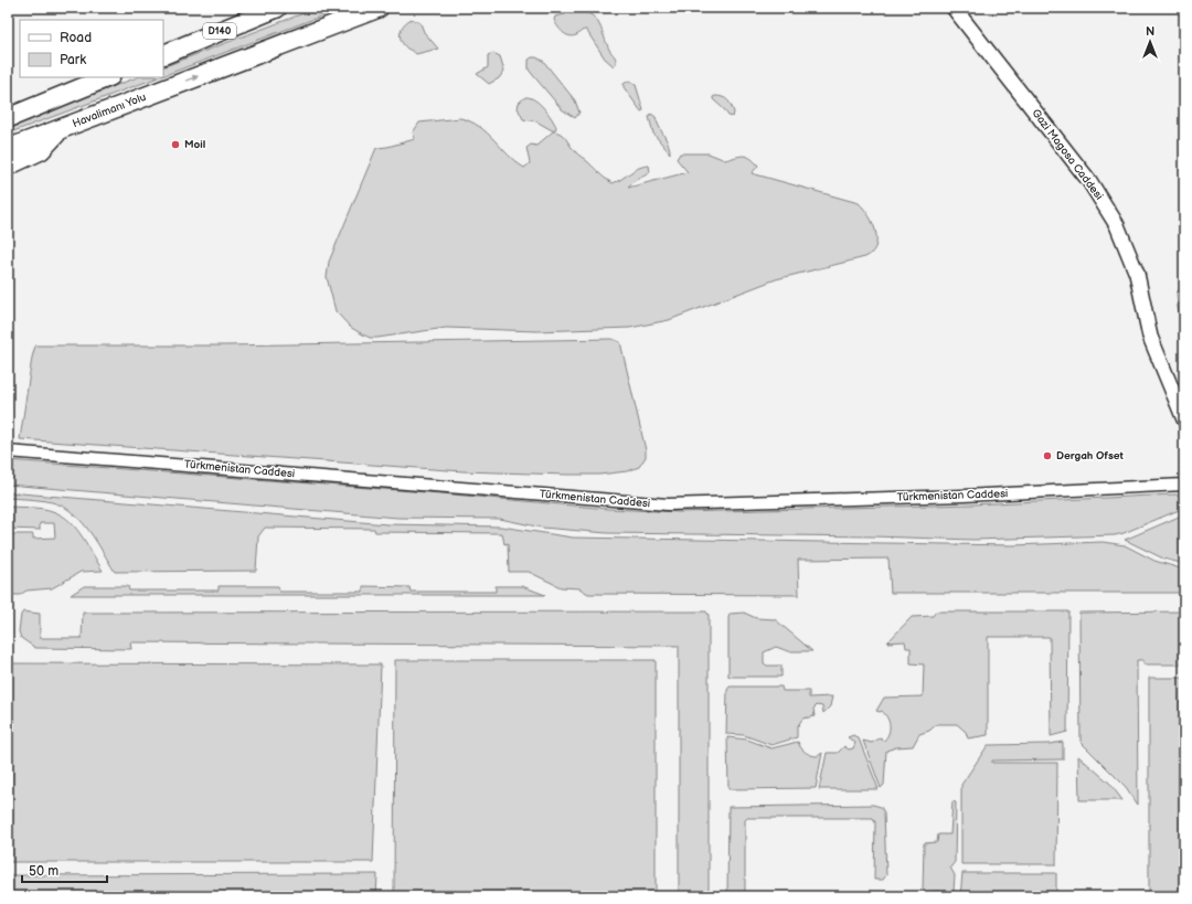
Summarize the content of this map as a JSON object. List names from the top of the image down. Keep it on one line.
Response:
{"streets":{"highway":["D140","Havalimanı Yolu"],"street":["Gazi Magosa Caddesi","Türkmenistan Caddesi"]},"places":["Moil","Dergah Ofset"],"legend":["Road","Park"],"scale_bar":"50 m","north":"top"}
